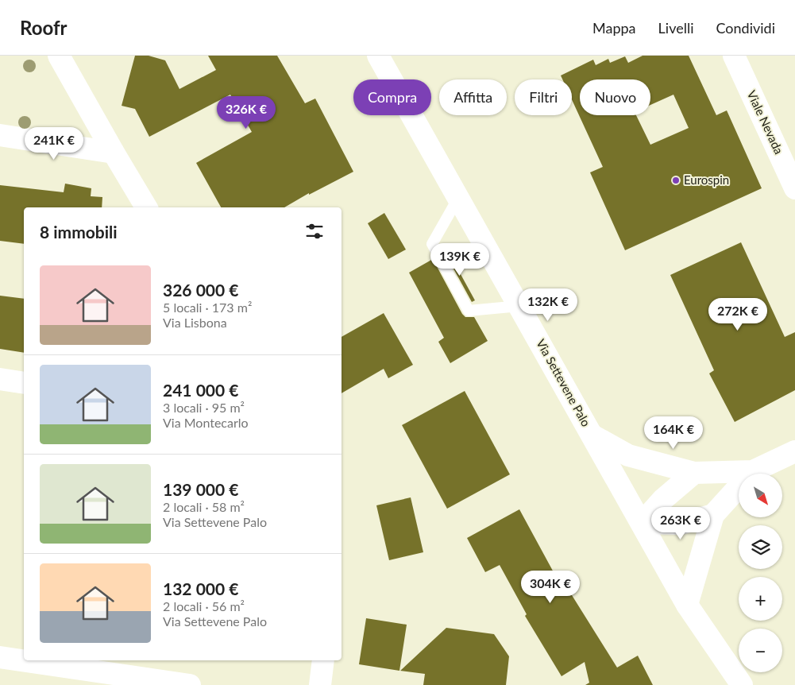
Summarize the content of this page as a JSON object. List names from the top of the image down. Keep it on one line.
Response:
{"streets":{"street":["Viale Nevada","Via Settevene Palo"]},"places":["Eurospin"],"north":"bottom right","page":{"header":"Roofr","nav":["Mappa","Livelli","Condividi"],"chip":["Compra","Affitta","Filtri","Nuovo"],"price":["326K €","241K €","139K €","132K €","272K €","164K €","263K €","304K €"],"heading":"8 immobili","list":[{"name":"326 000 €","note":"5 locali · 173 m² · Via Lisbona"},{"name":"241 000 €","note":"3 locali · 95 m² · Via Montecarlo"},{"name":"139 000 €","note":"2 locali · 58 m² · Via Settevene Palo"},{"name":"132 000 €","note":"2 locali · 56 m² · Via Settevene Palo"}],"map_buttons":["+","−"]}}
